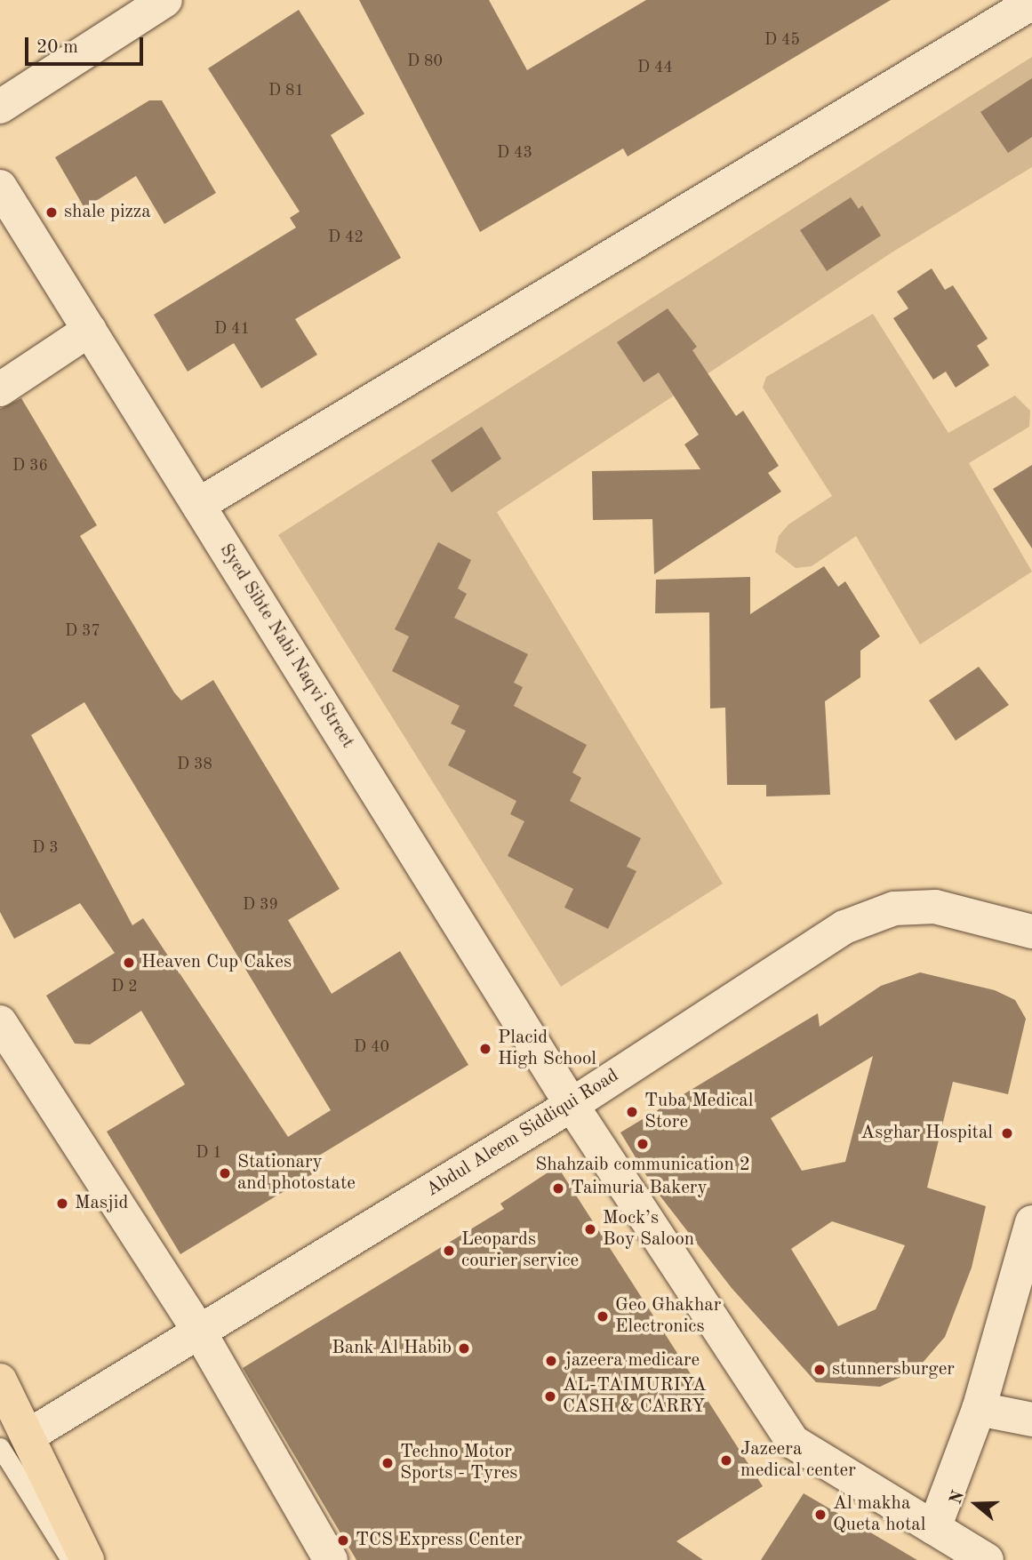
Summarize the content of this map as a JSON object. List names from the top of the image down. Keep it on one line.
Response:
{"streets":{"street":["Syed Sibte Nabi Naqvi Street","Abdul Aleem Siddiqui Road"]},"crossings":[["Syed Sibte Nabi Naqvi Street","Abdul Aleem Siddiqui Road"]],"places":["shale pizza","Heaven Cup Cakes","Placid High School","Tuba Medical Store","Asghar Hospital","Shahzaib communication 2","Stationary and photostate","Taimuria Bakery","Masjid","Mock’s Boy Saloon","Leopards courier service","Geo Ghakhar Electronics","Bank Al Habib","jazeera medicare","stunnersburger","AL-TAIMURIYA CASH & CARRY","Jazeera medical center","Techno Motor Sports - Tyres","Al makha Queta hotal","TCS Express Center"],"house_numbers":["D 45","D 80","D 44","D 81","D 43","D 42","D 41","D 36","D 37","D 38","D 3","D 39","D 2","D 40","D 1"],"scale_bar":"20 m","north":"left"}
